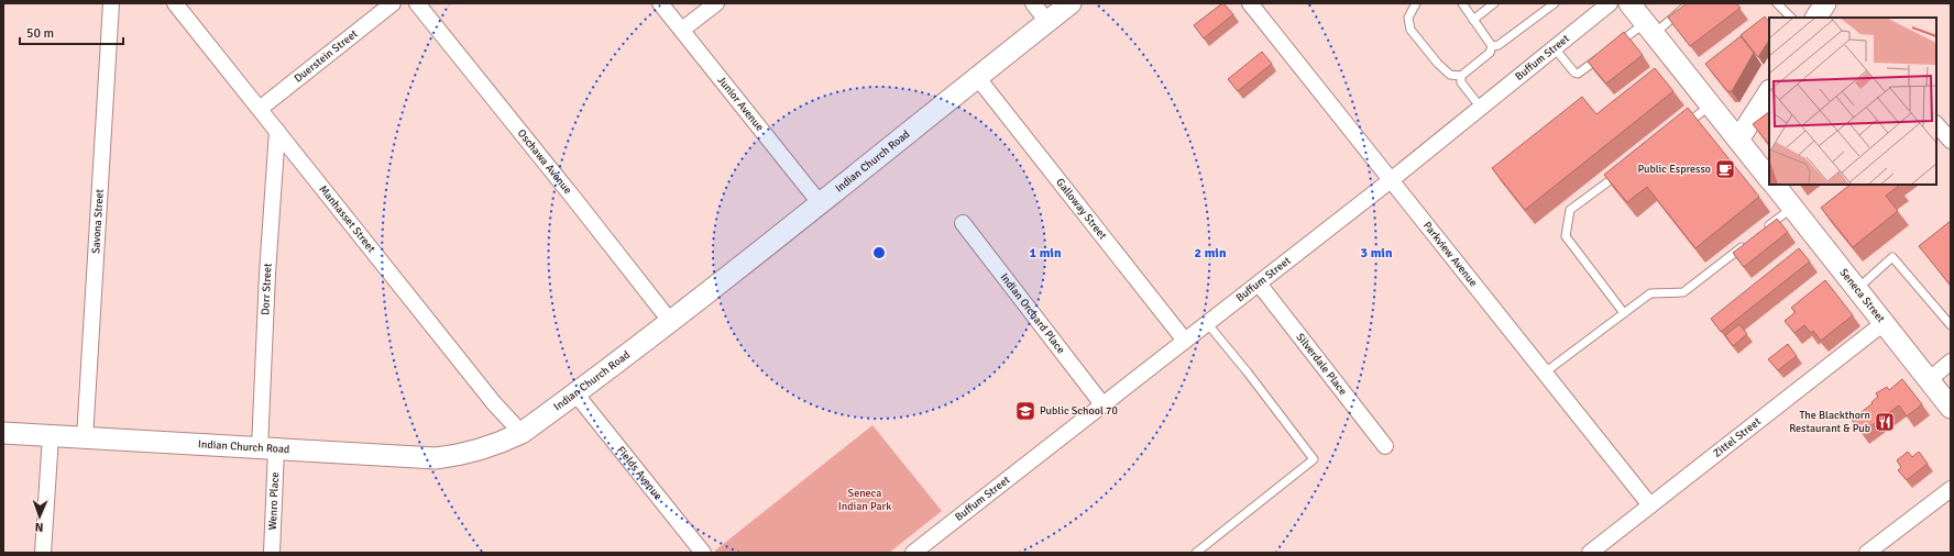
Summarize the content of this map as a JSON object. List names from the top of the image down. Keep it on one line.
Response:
{"streets":{"street":["Duerstein Street","Buffum Street","Junior Avenue","Oschawa Avenue","Indian Church Road","Galloway Street","Manhasset Street","Savona Street","Parkview Avenue","Dorr Street","Seneca Street","Indian Orchard Place","Silverdale Place","Zittel Street","Fields Avenue","Wenro Place"]},"crossings":[["Duerstein Street","Manhasset Street"],["Buffum Street","Galloway Street"],["Buffum Street","Parkview Avenue"],["Buffum Street","Indian Orchard Place"],["Buffum Street","Silverdale Place"],["Junior Avenue","Indian Church Road"],["Oschawa Avenue","Indian Church Road"],["Indian Church Road","Galloway Street"],["Indian Church Road","Manhasset Street"],["Indian Church Road","Savona Street"],["Indian Church Road","Dorr Street"],["Indian Church Road","Fields Avenue"],["Indian Church Road","Wenro Place"],["Manhasset Street","Dorr Street"],["Parkview Avenue","Zittel Street"],["Dorr Street","Wenro Place"],["Seneca Street","Zittel Street"]],"parks":["Seneca Indian Park"],"places":{"cafe":["Public Espresso"],"school or university":["Public School 70"],"restaurant":["The Blackthorn Restaurant & Pub"]},"scale_bar":"50 m","north":"bottom","rings":["1 min","2 min","3 min"]}
